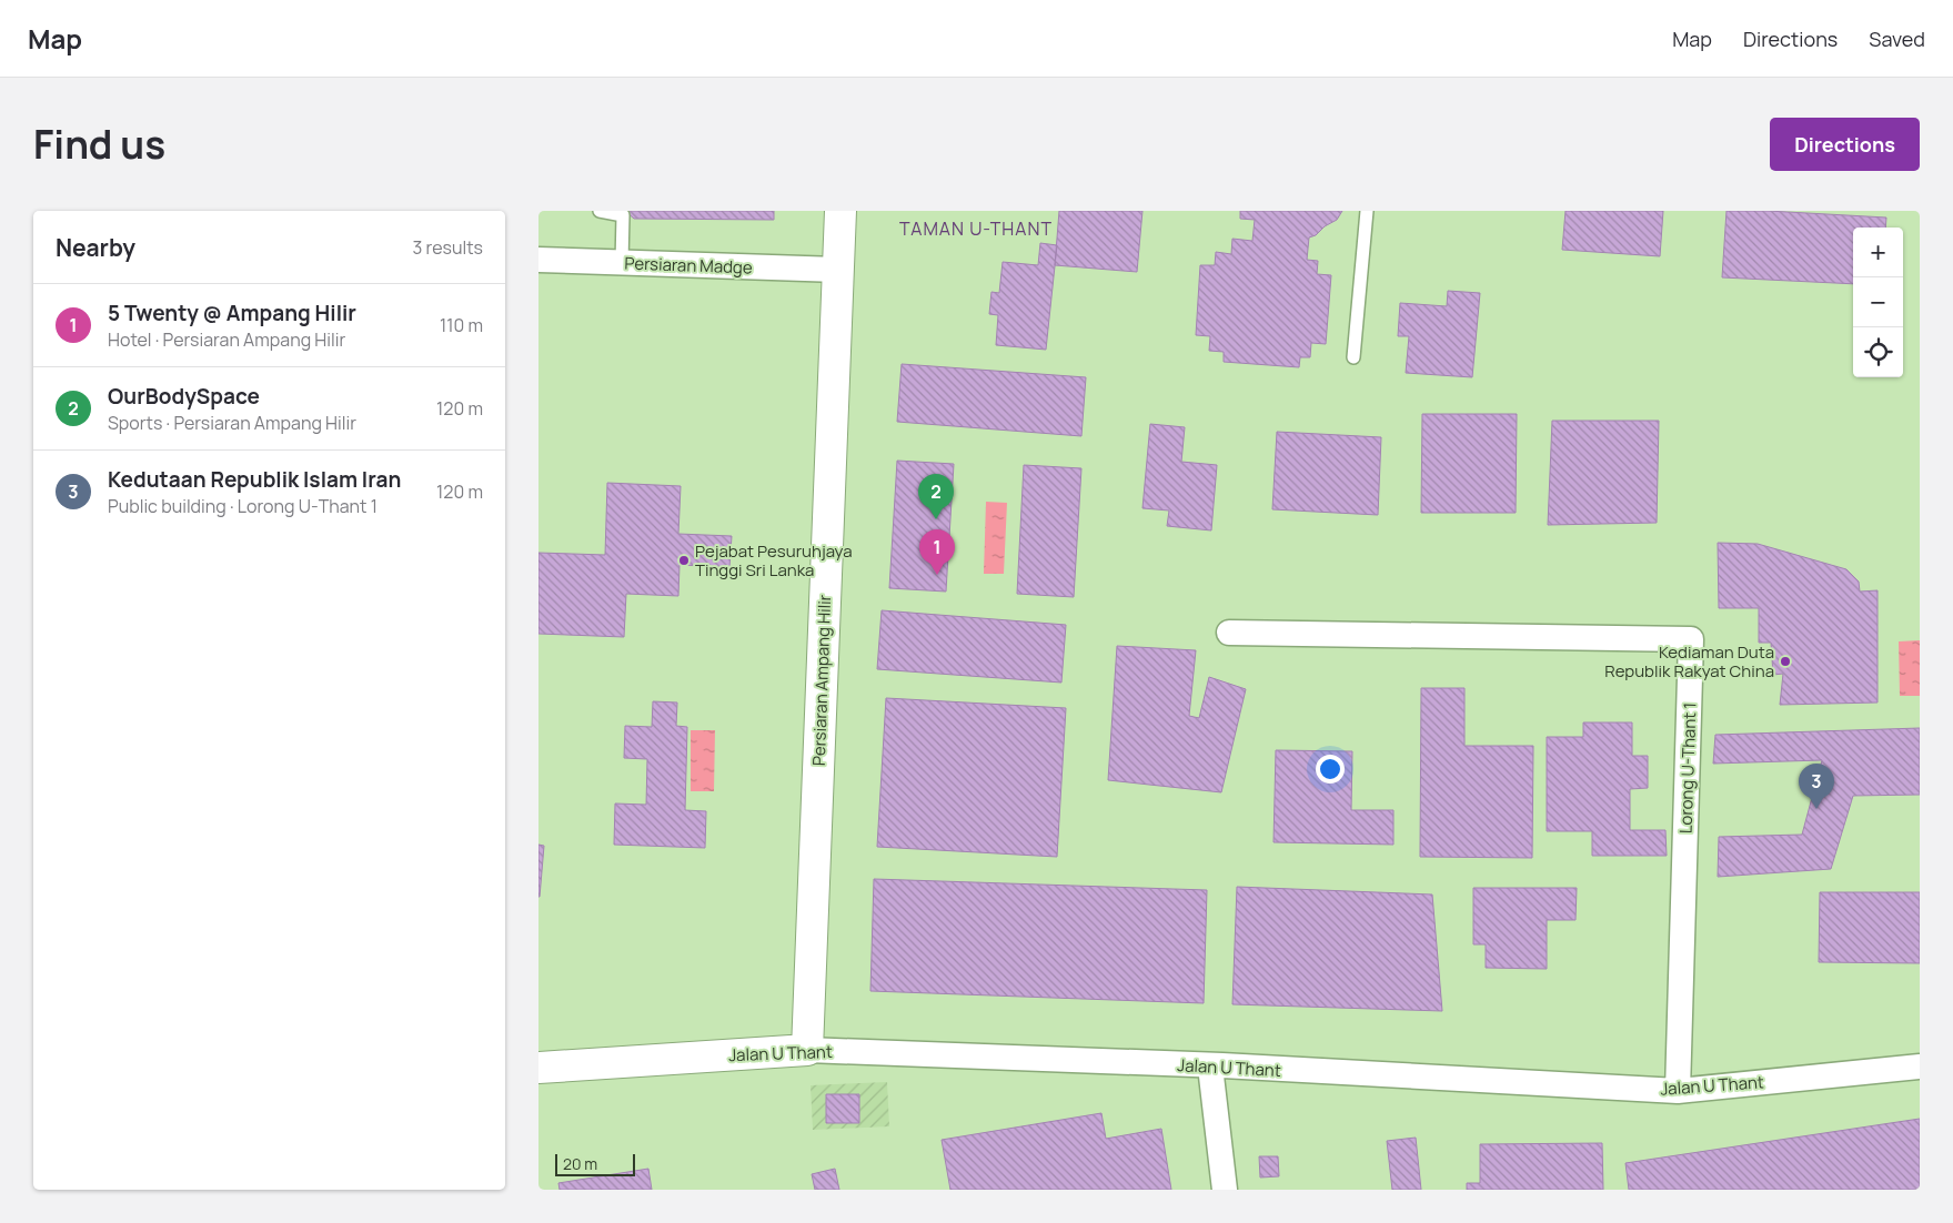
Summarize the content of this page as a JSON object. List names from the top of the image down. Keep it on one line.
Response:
{"streets":{"street":["Persiaran Madge","Persiaran Ampang Hilir","Lorong U-Thant 1","Jalan U Thant"]},"crossings":[["Persiaran Madge","Persiaran Ampang Hilir"],["Persiaran Ampang Hilir","Jalan U Thant"],["Lorong U-Thant 1","Jalan U Thant"]],"districts":["TAMAN U-THANT"],"places":["Pejabat Pesuruhjaya Tinggi Sri Lanka","Kediaman Duta Republik Rakyat China"],"scale_bar":"20 m","page":{"header":"Map","nav":["Map","Directions","Saved"],"title":"Find us","buttons":"Directions","heading":["Nearby","3 results"],"map_buttons":["+","−"],"list":[{"mark":"1","name":"5 Twenty @ Ampang Hilir","note":"Hotel · Persiaran Ampang Hilir","value":"110 m"},{"mark":"2","name":"OurBodySpace","note":"Sports · Persiaran Ampang Hilir","value":"120 m"},{"mark":"3","name":"Kedutaan Republik Islam Iran","note":"Public building · Lorong U-Thant 1","value":"120 m"}],"pins":["2","1","3"],"scale":"20 m"}}
